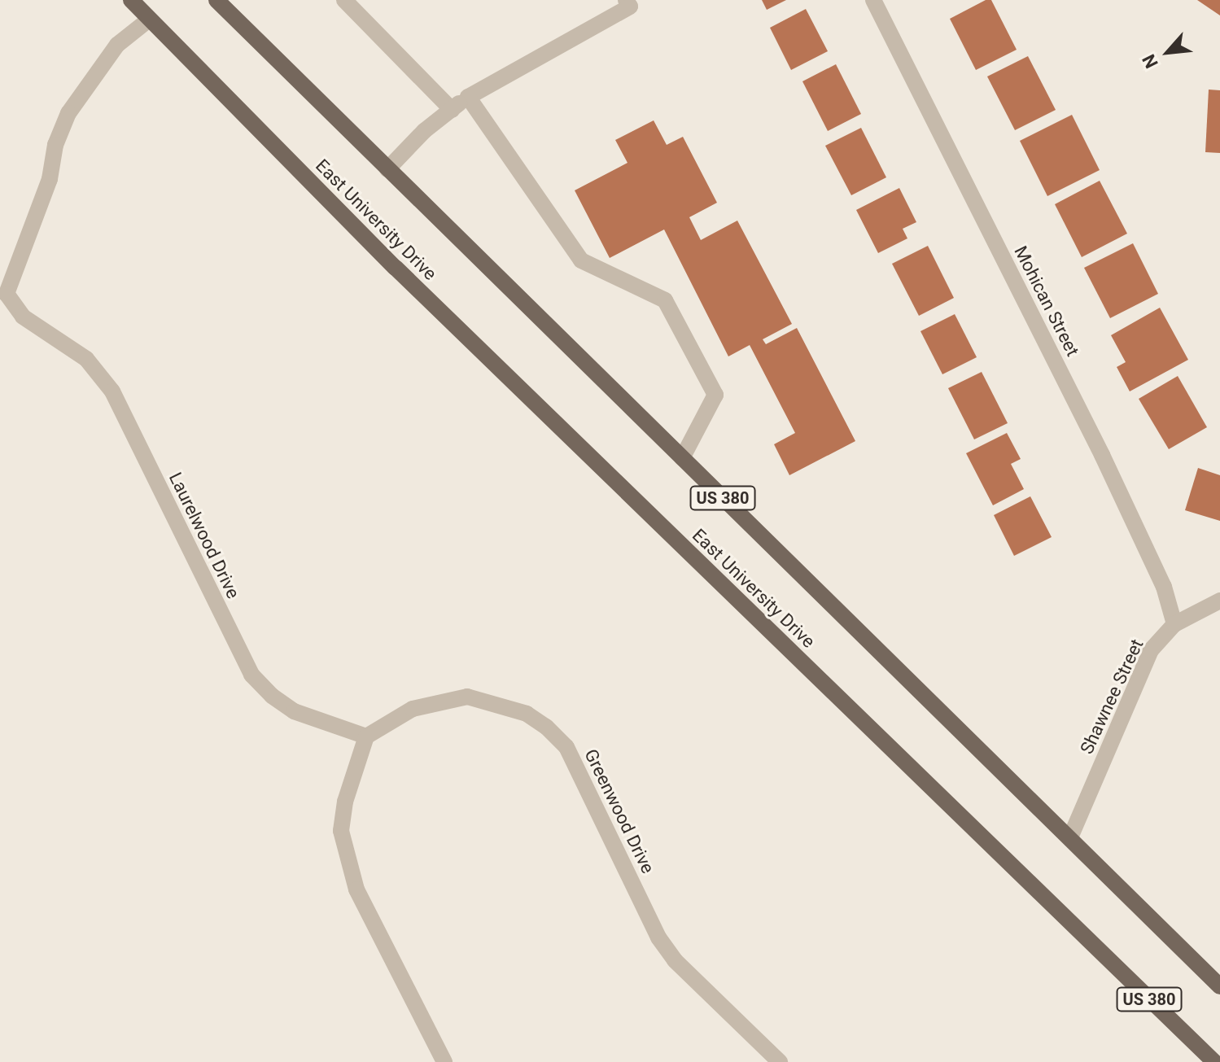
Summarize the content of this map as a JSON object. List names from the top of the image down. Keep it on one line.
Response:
{"streets":{"main road":["East University Drive","US 380"],"street":["Mohican Street","Laurelwood Drive","Shawnee Street","Greenwood Drive"]},"crossings":[["East University Drive","Laurelwood Drive"],["Mohican Street","Shawnee Street"],["US 380","Shawnee Street"],["Laurelwood Drive","Greenwood Drive"]],"north":"bottom left"}
